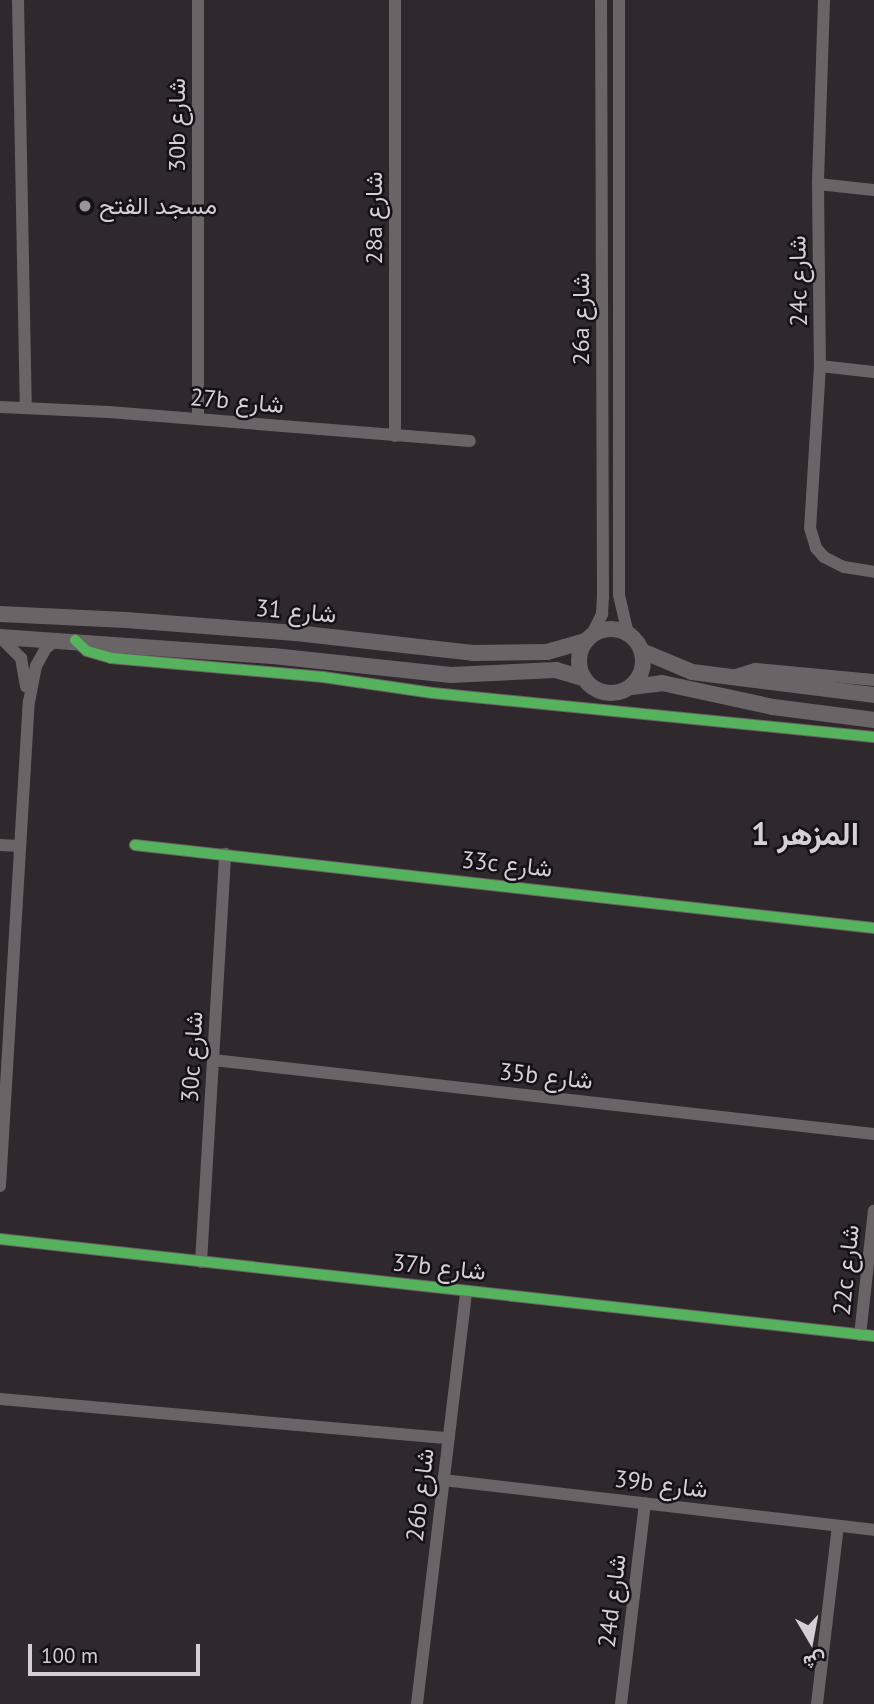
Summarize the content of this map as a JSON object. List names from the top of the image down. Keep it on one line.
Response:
{"streets":{"street":["30b شارع","28a شارع","24c شارع","26a شارع","27b شارع","شارع 31","33c شارع","30c شارع","35b شارع","37b شارع","22c شارع","39b شارع","26b شارع","24d شارع"]},"crossings":[["30b شارع","27b شارع"],["28a شارع","27b شارع"],["26a شارع","شارع 31"],["33c شارع","30c شارع"],["30c شارع","35b شارع"],["30c شارع","37b شارع"],["37b شارع","22c شارع"],["37b شارع","26b شارع"],["39b شارع","26b شارع"],["39b شارع","24d شارع"]],"districts":["المزهر 1"],"places":["مسجد الفتح"],"scale_bar":"100 m","north":"bottom"}
